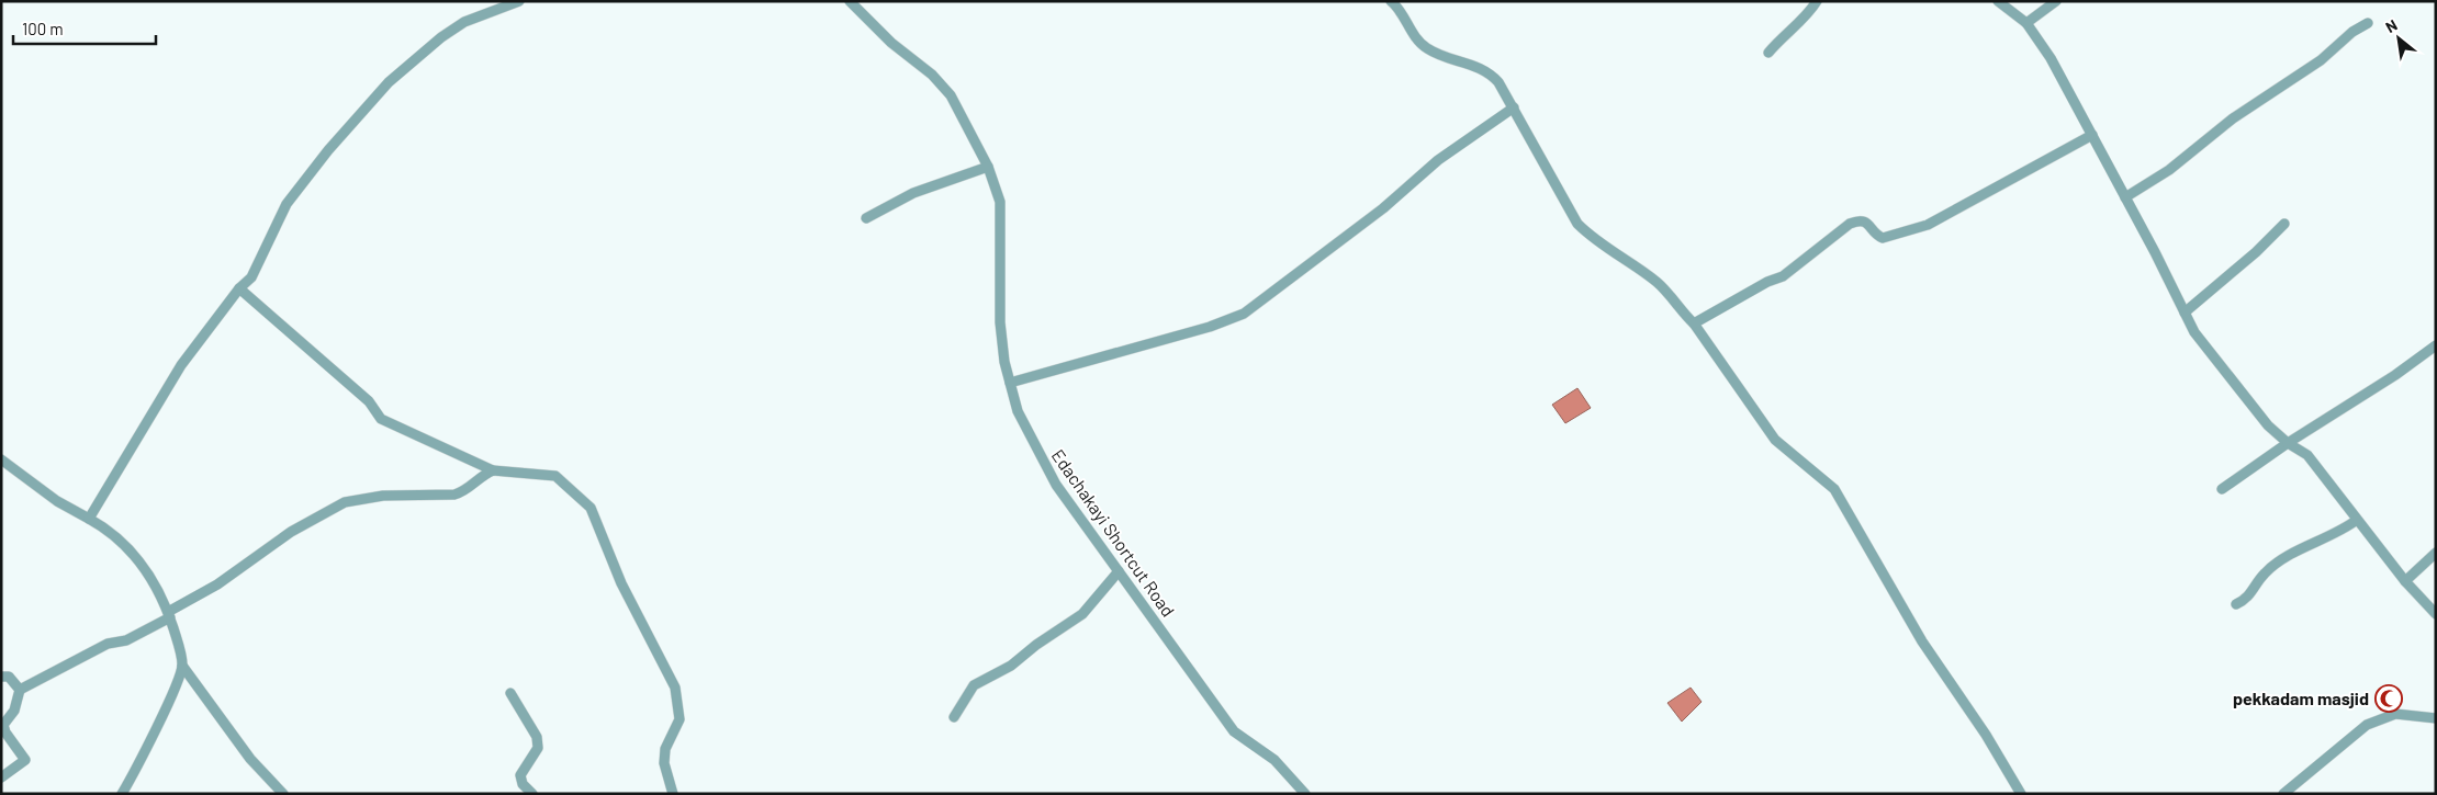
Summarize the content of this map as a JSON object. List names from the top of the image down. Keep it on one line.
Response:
{"streets":{"street":["Edachakayi Shortcut Road"]},"places":{"mosque":["pekkadam masjid"]},"scale_bar":"100 m","north":"top left"}
